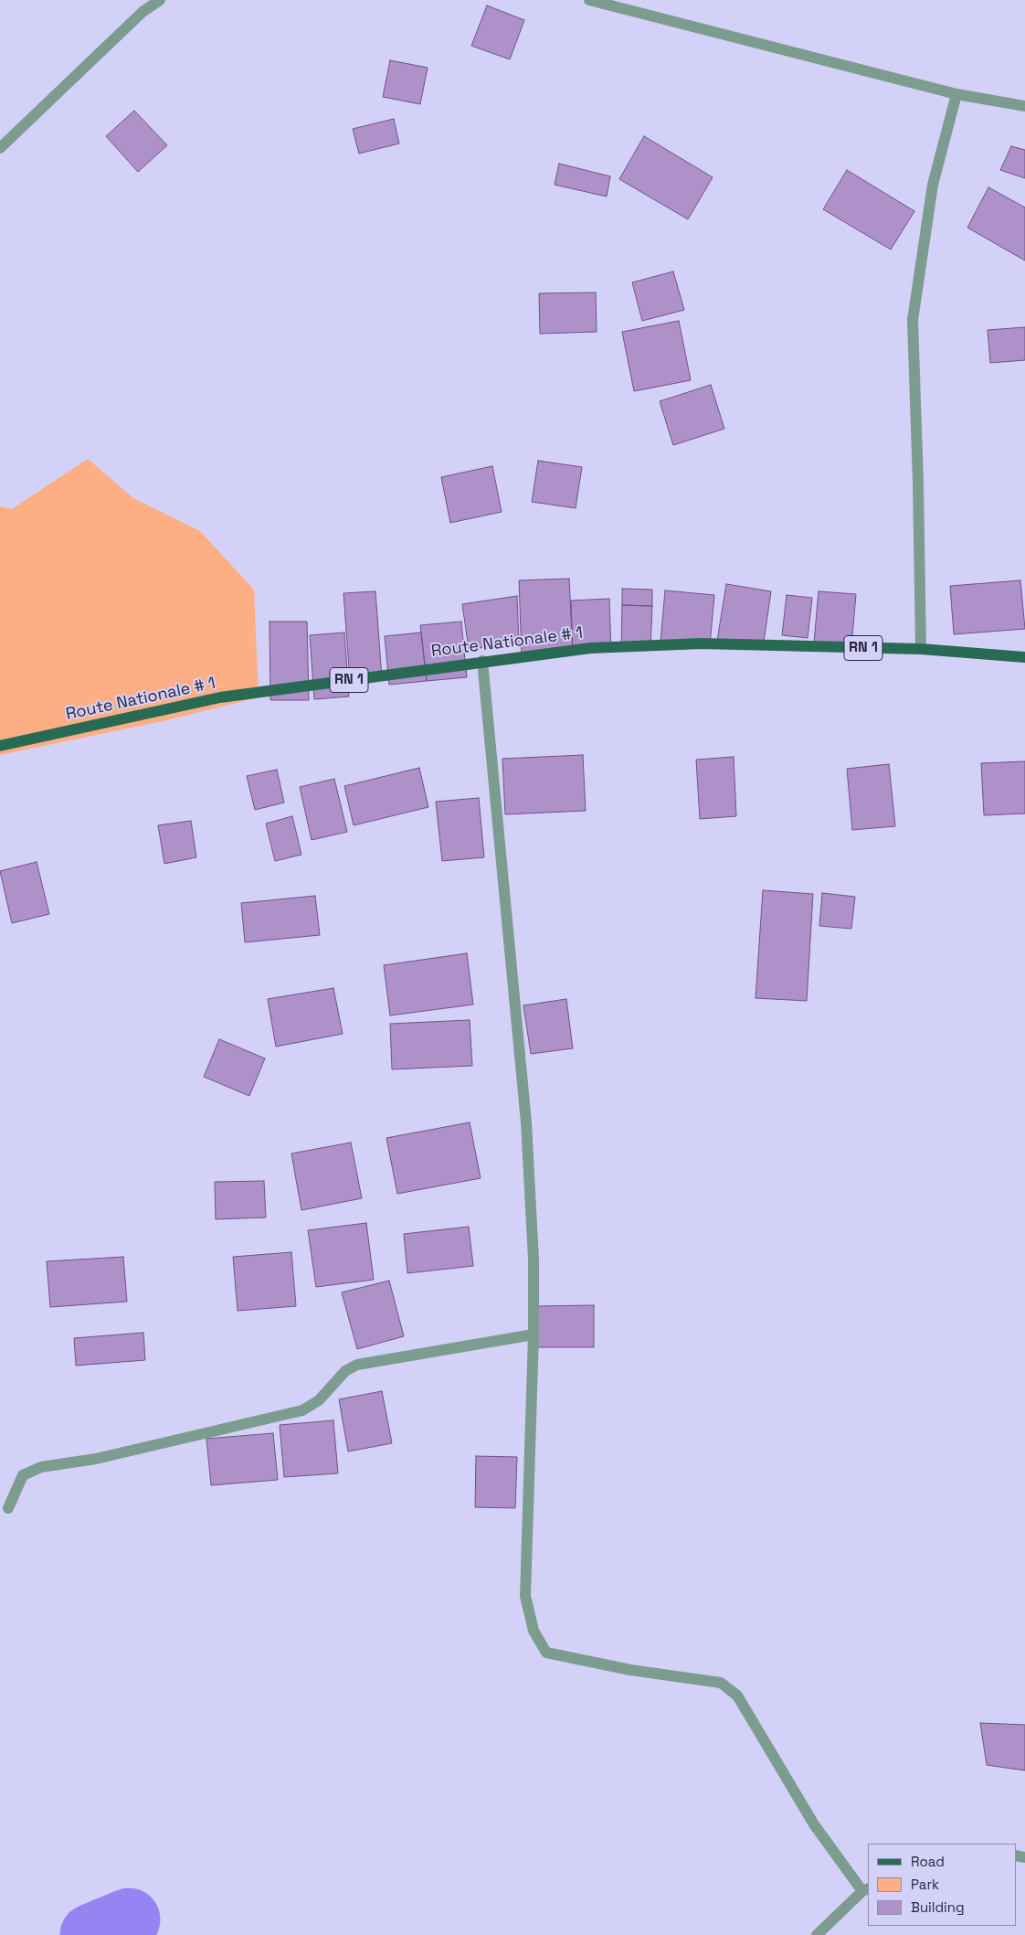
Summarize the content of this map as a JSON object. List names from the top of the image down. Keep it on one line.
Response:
{"streets":{"main road":["Route Nationale # 1","RN 1"]},"legend":["Road","Park","Building"]}
